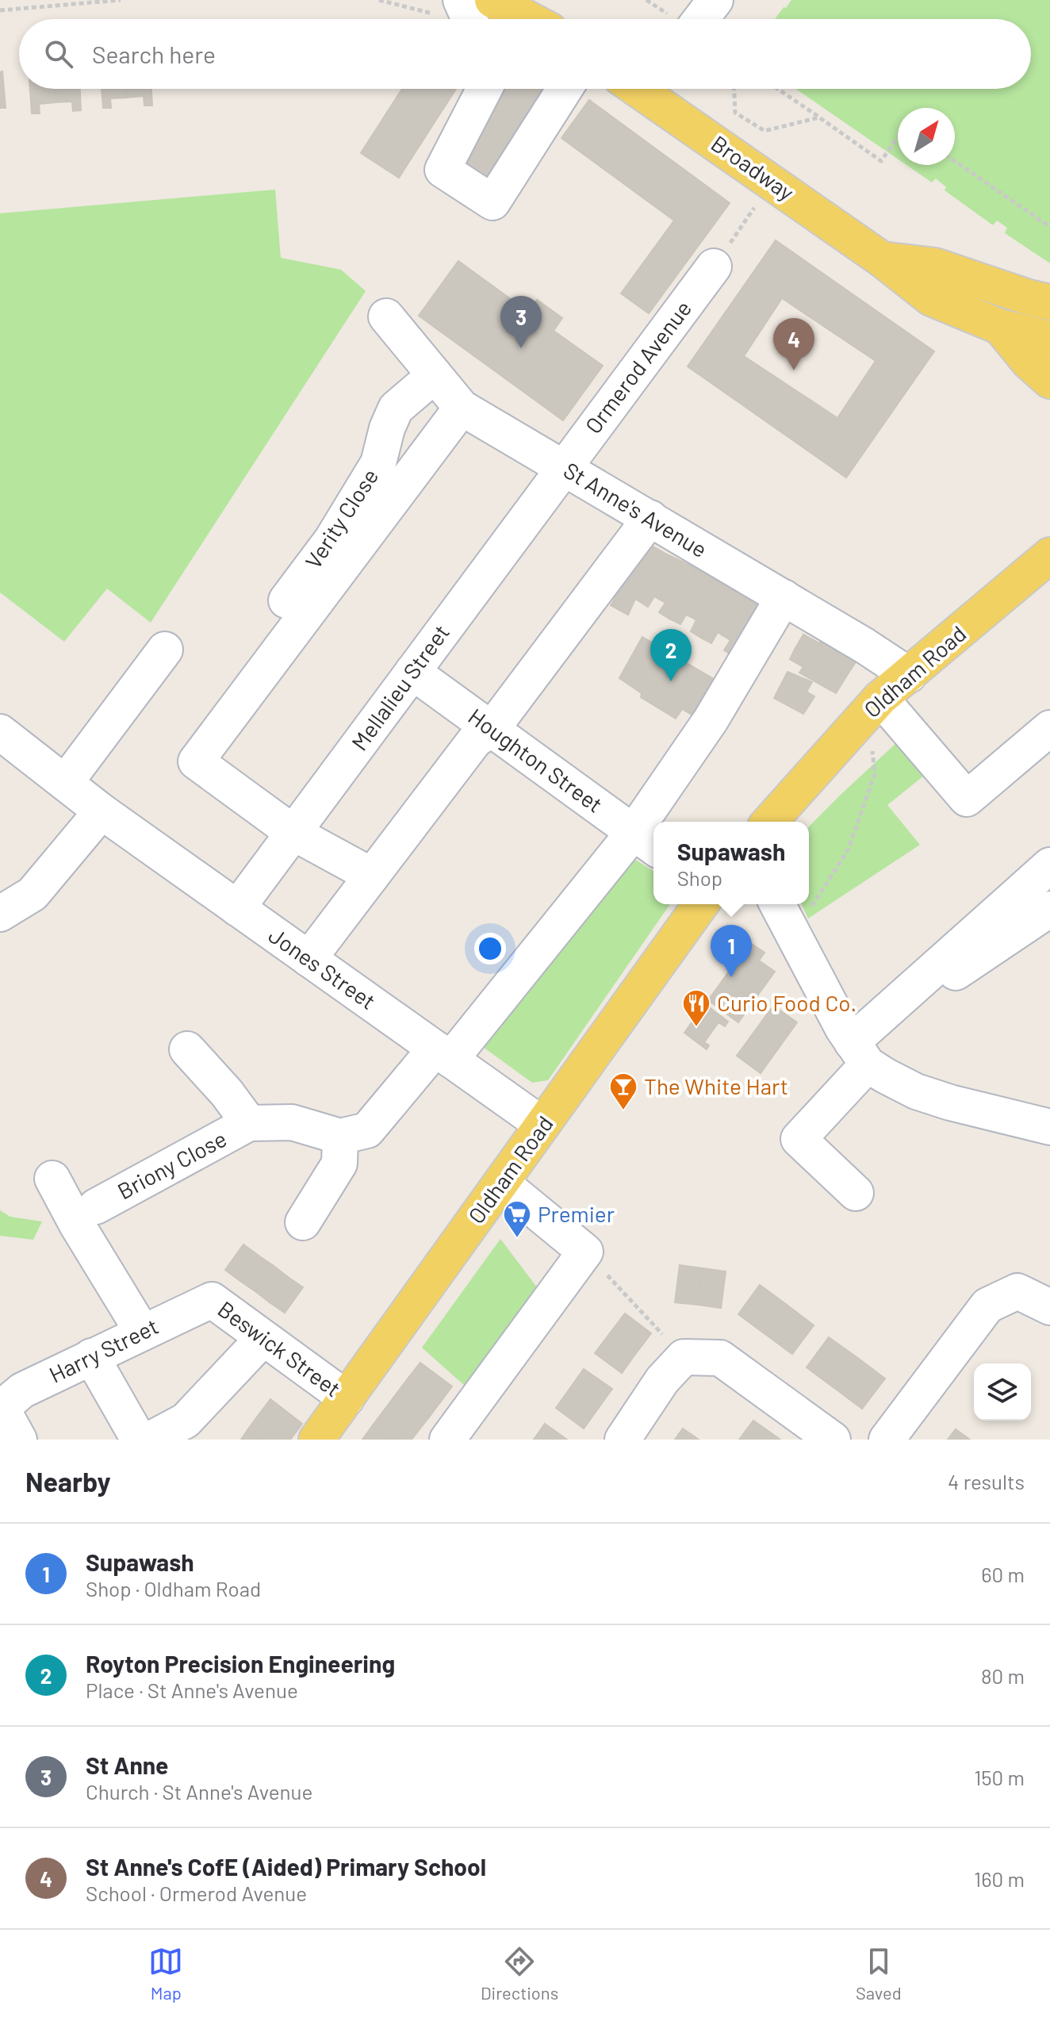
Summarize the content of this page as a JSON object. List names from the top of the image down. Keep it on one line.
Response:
{"streets":{"main road":["Broadway","Oldham Road"],"street":["Ormerod Avenue","St Anne's Avenue","Verity Close","Mellalieu Street","Houghton Street","Jones Street","Briony Close","Beswick Street","Harry Street"]},"crossings":[["Ormerod Avenue","St Anne's Avenue"],["Ormerod Avenue","Mellalieu Street"],["St Anne's Avenue","Verity Close"],["St Anne's Avenue","Oldham Road"],["St Anne's Avenue","Mellalieu Street"],["Oldham Road","Jones Street"],["Oldham Road","Beswick Street"],["Mellalieu Street","Houghton Street"],["Mellalieu Street","Jones Street"],["Beswick Street","Harry Street"]],"places":{"restaurant":["Curio Food Co."],"bar":["The White Hart"],"supermarket":["Premier"]},"north":"top right","page":{"search":"Search here","pins":["3","4","2","1"],"popup":["Supawash","Shop"],"heading":["Nearby","4 results"],"list":[{"mark":"1","name":"Supawash","note":"Shop · Oldham Road","value":"60 m"},{"mark":"2","name":"Royton Precision Engineering","note":"Place · St Anne's Avenue","value":"80 m"},{"mark":"3","name":"St Anne","note":"Church · St Anne's Avenue","value":"150 m"},{"mark":"4","name":"St Anne's CofE (Aided) Primary School","note":"School · Ormerod Avenue","value":"160 m"}],"nav":["Map","Directions","Saved"]}}
